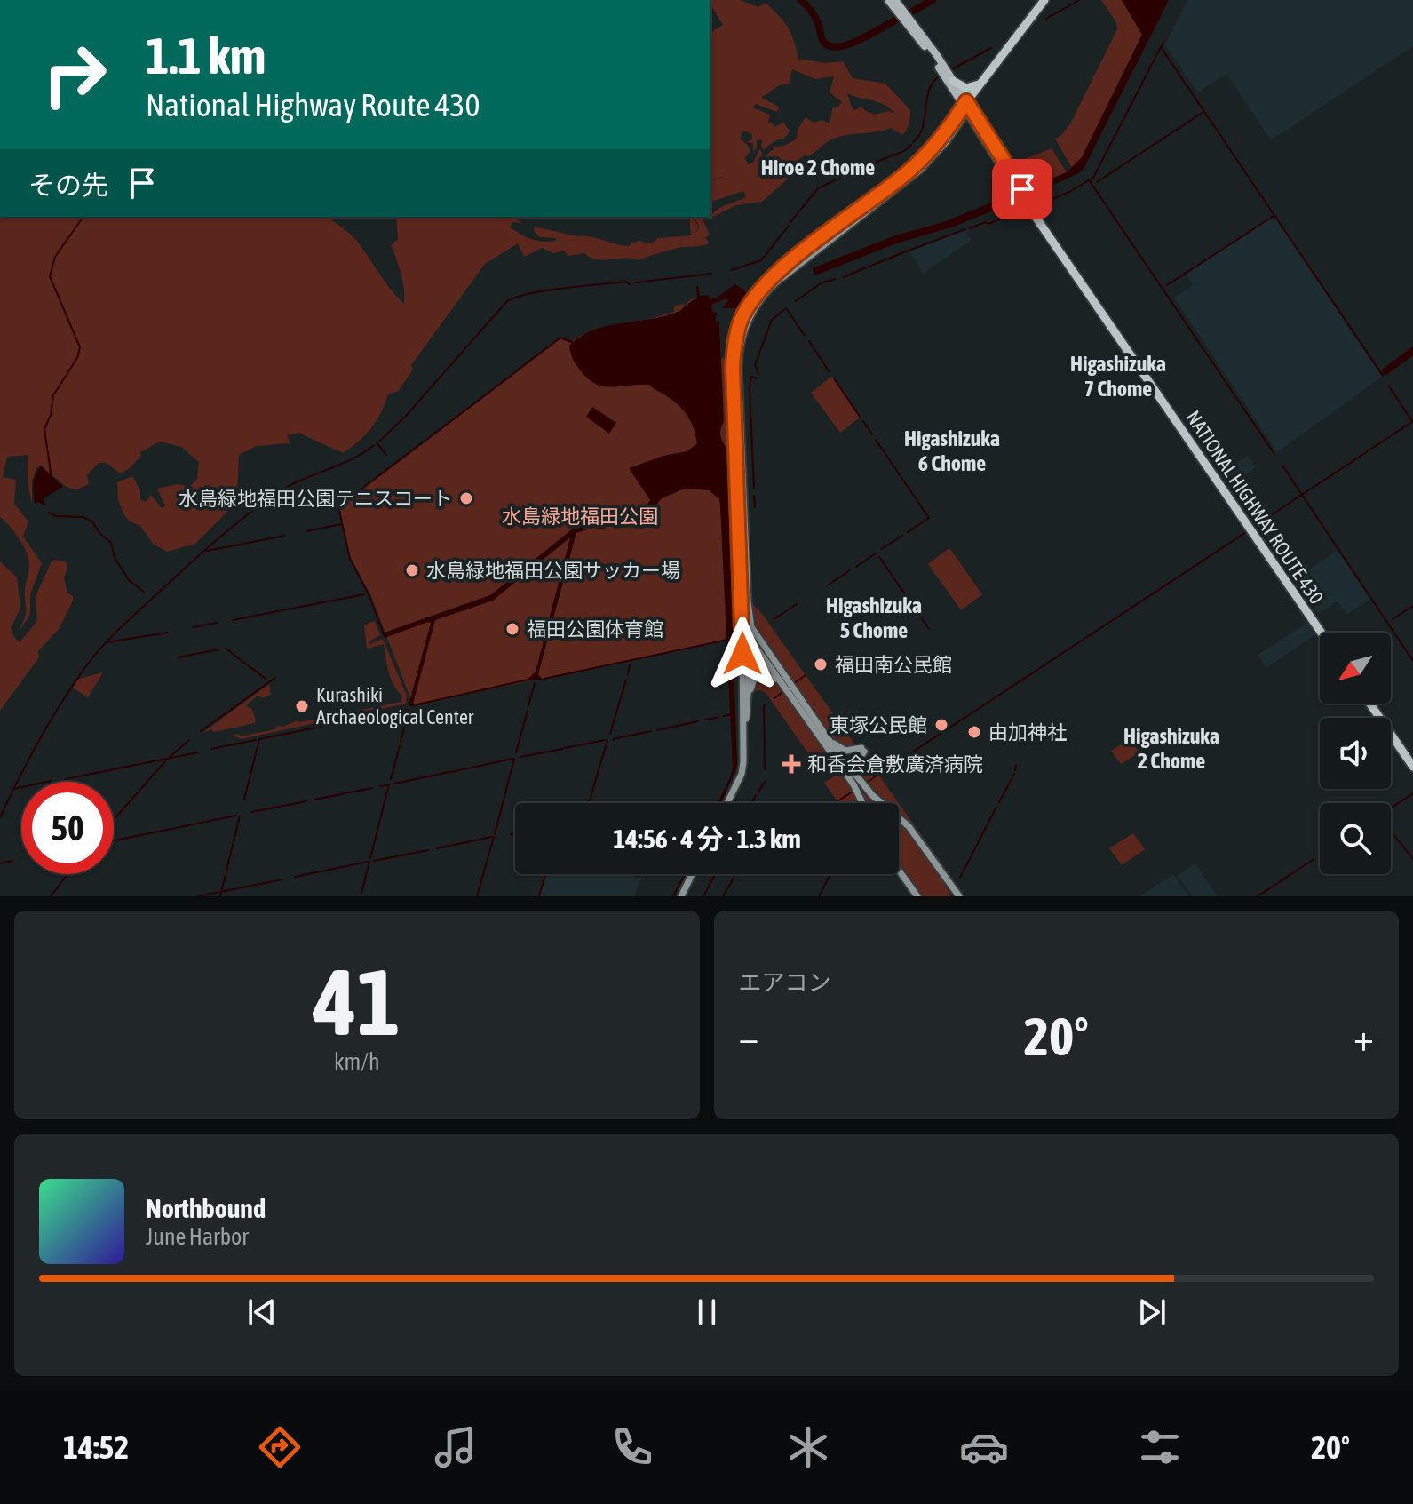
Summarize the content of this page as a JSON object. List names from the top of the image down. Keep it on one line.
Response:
{"streets":{"highway":["NATIONAL HIGHWAY ROUTE 430"]},"districts":["Hiroe 2 Chome","Higashizuka 7 Chome","Higashizuka 6 Chome","Higashizuka 5 Chome","Higashizuka 2 Chome"],"parks":["水島緑地福田公園"],"places":{"other":["水島緑地福田公園テニスコート","水島緑地福田公園サッカー場","福田公園体育館","福田南公民館","Kurashiki Archaeological Center","東塚公民館","由加神社"],"health":["和香会倉敷廣済病院"]},"north":"bottom left","page":{"turn":["1.1 km","National Highway Route 430"],"then":"その先","limit":"50","trip":"14:56 · 4 分 · 1.3 km","tile":[["41","km/h"],"エアコン"],"heat":["−","20°","+"],"song":["Northbound","June Harbor"],"tabs":["14:52","20°"]}}
